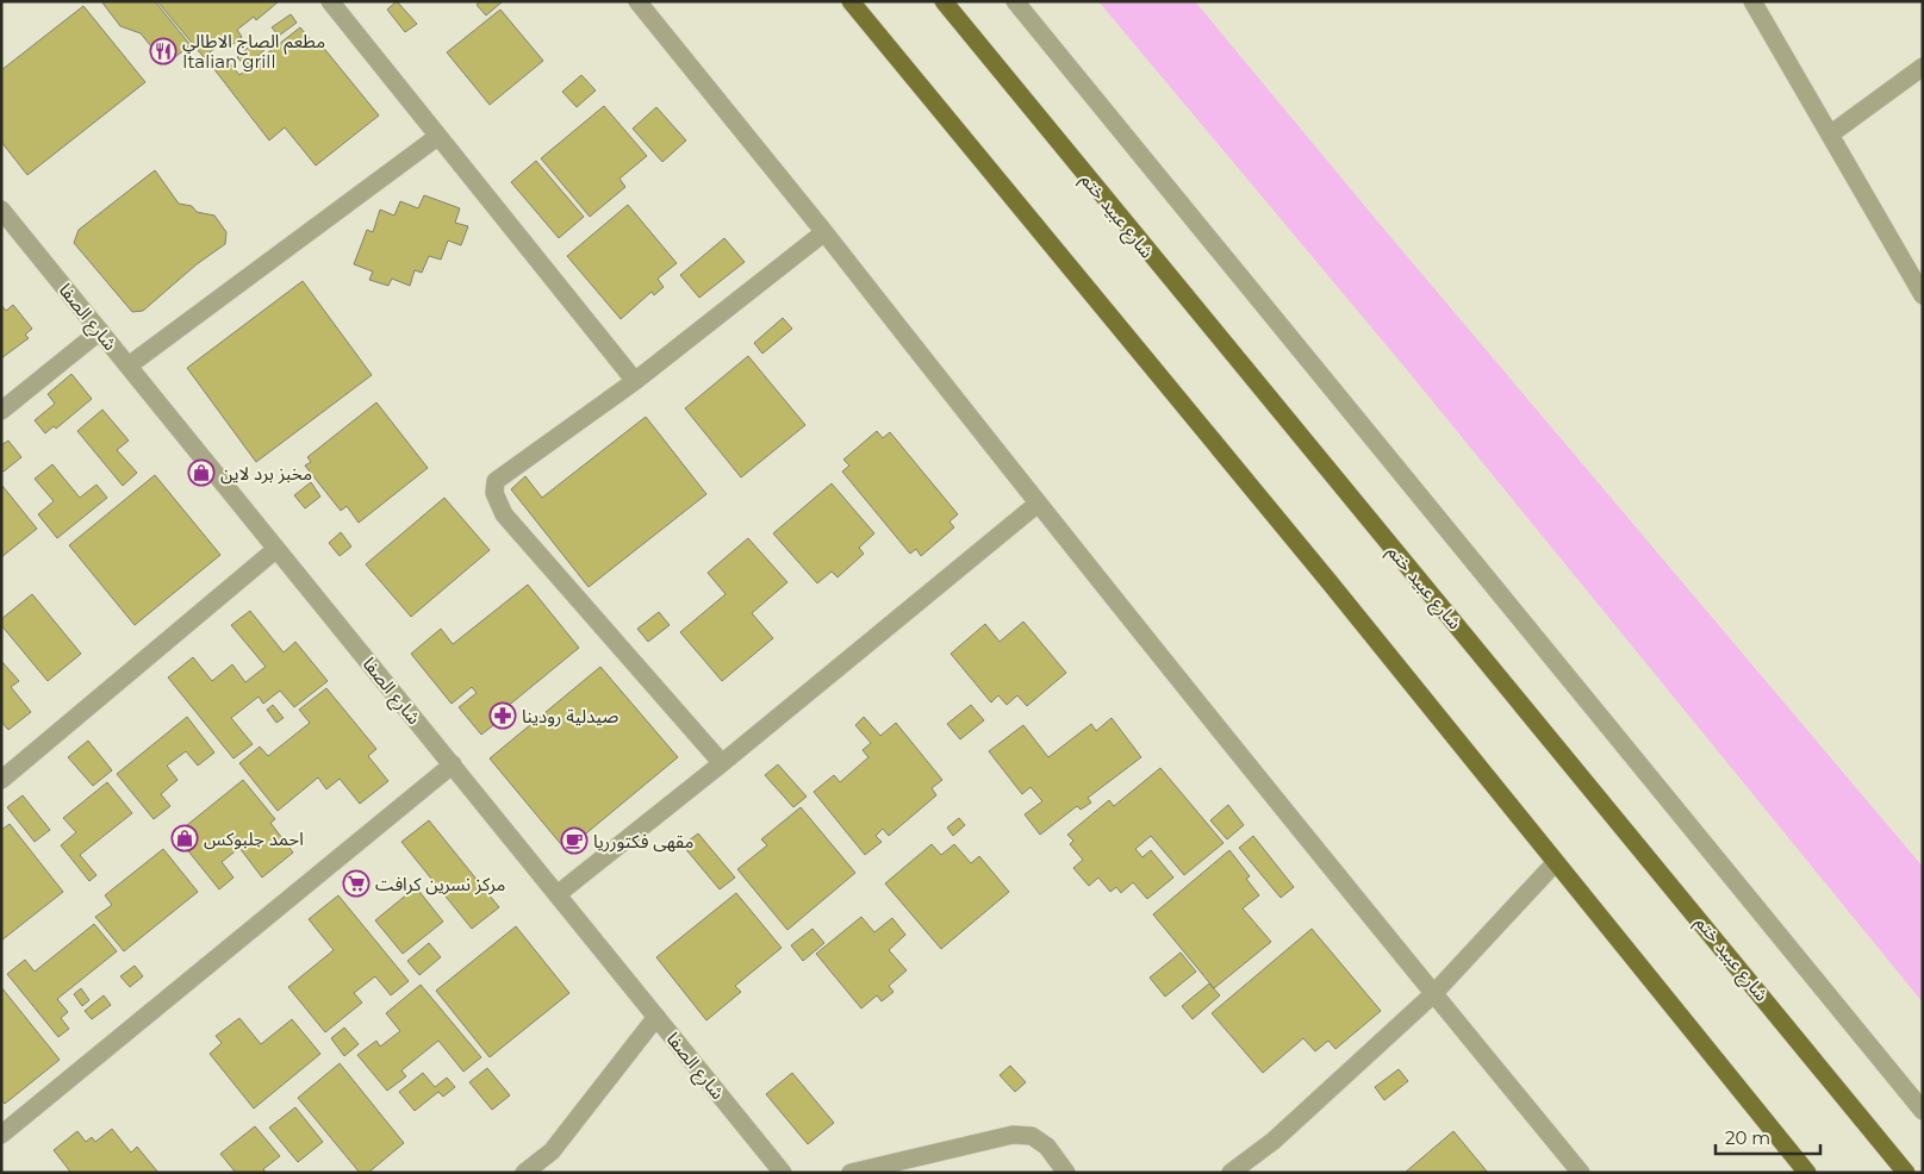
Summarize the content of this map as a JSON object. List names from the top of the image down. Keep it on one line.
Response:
{"streets":{"main road":["شارع عبيد ختم"],"street":["شارع الصفا"]},"places":{"restaurant":["مطعم الصاج الاطالي Italian grill"],"shop":["مخبز برد لاين","احمد جلبوكس"],"pharmacy":["صيدلية رودينا"],"cafe":["مقهى فكتورريا"],"supermarket":["مركز نسرين كرافت"]},"scale_bar":"20 m"}
